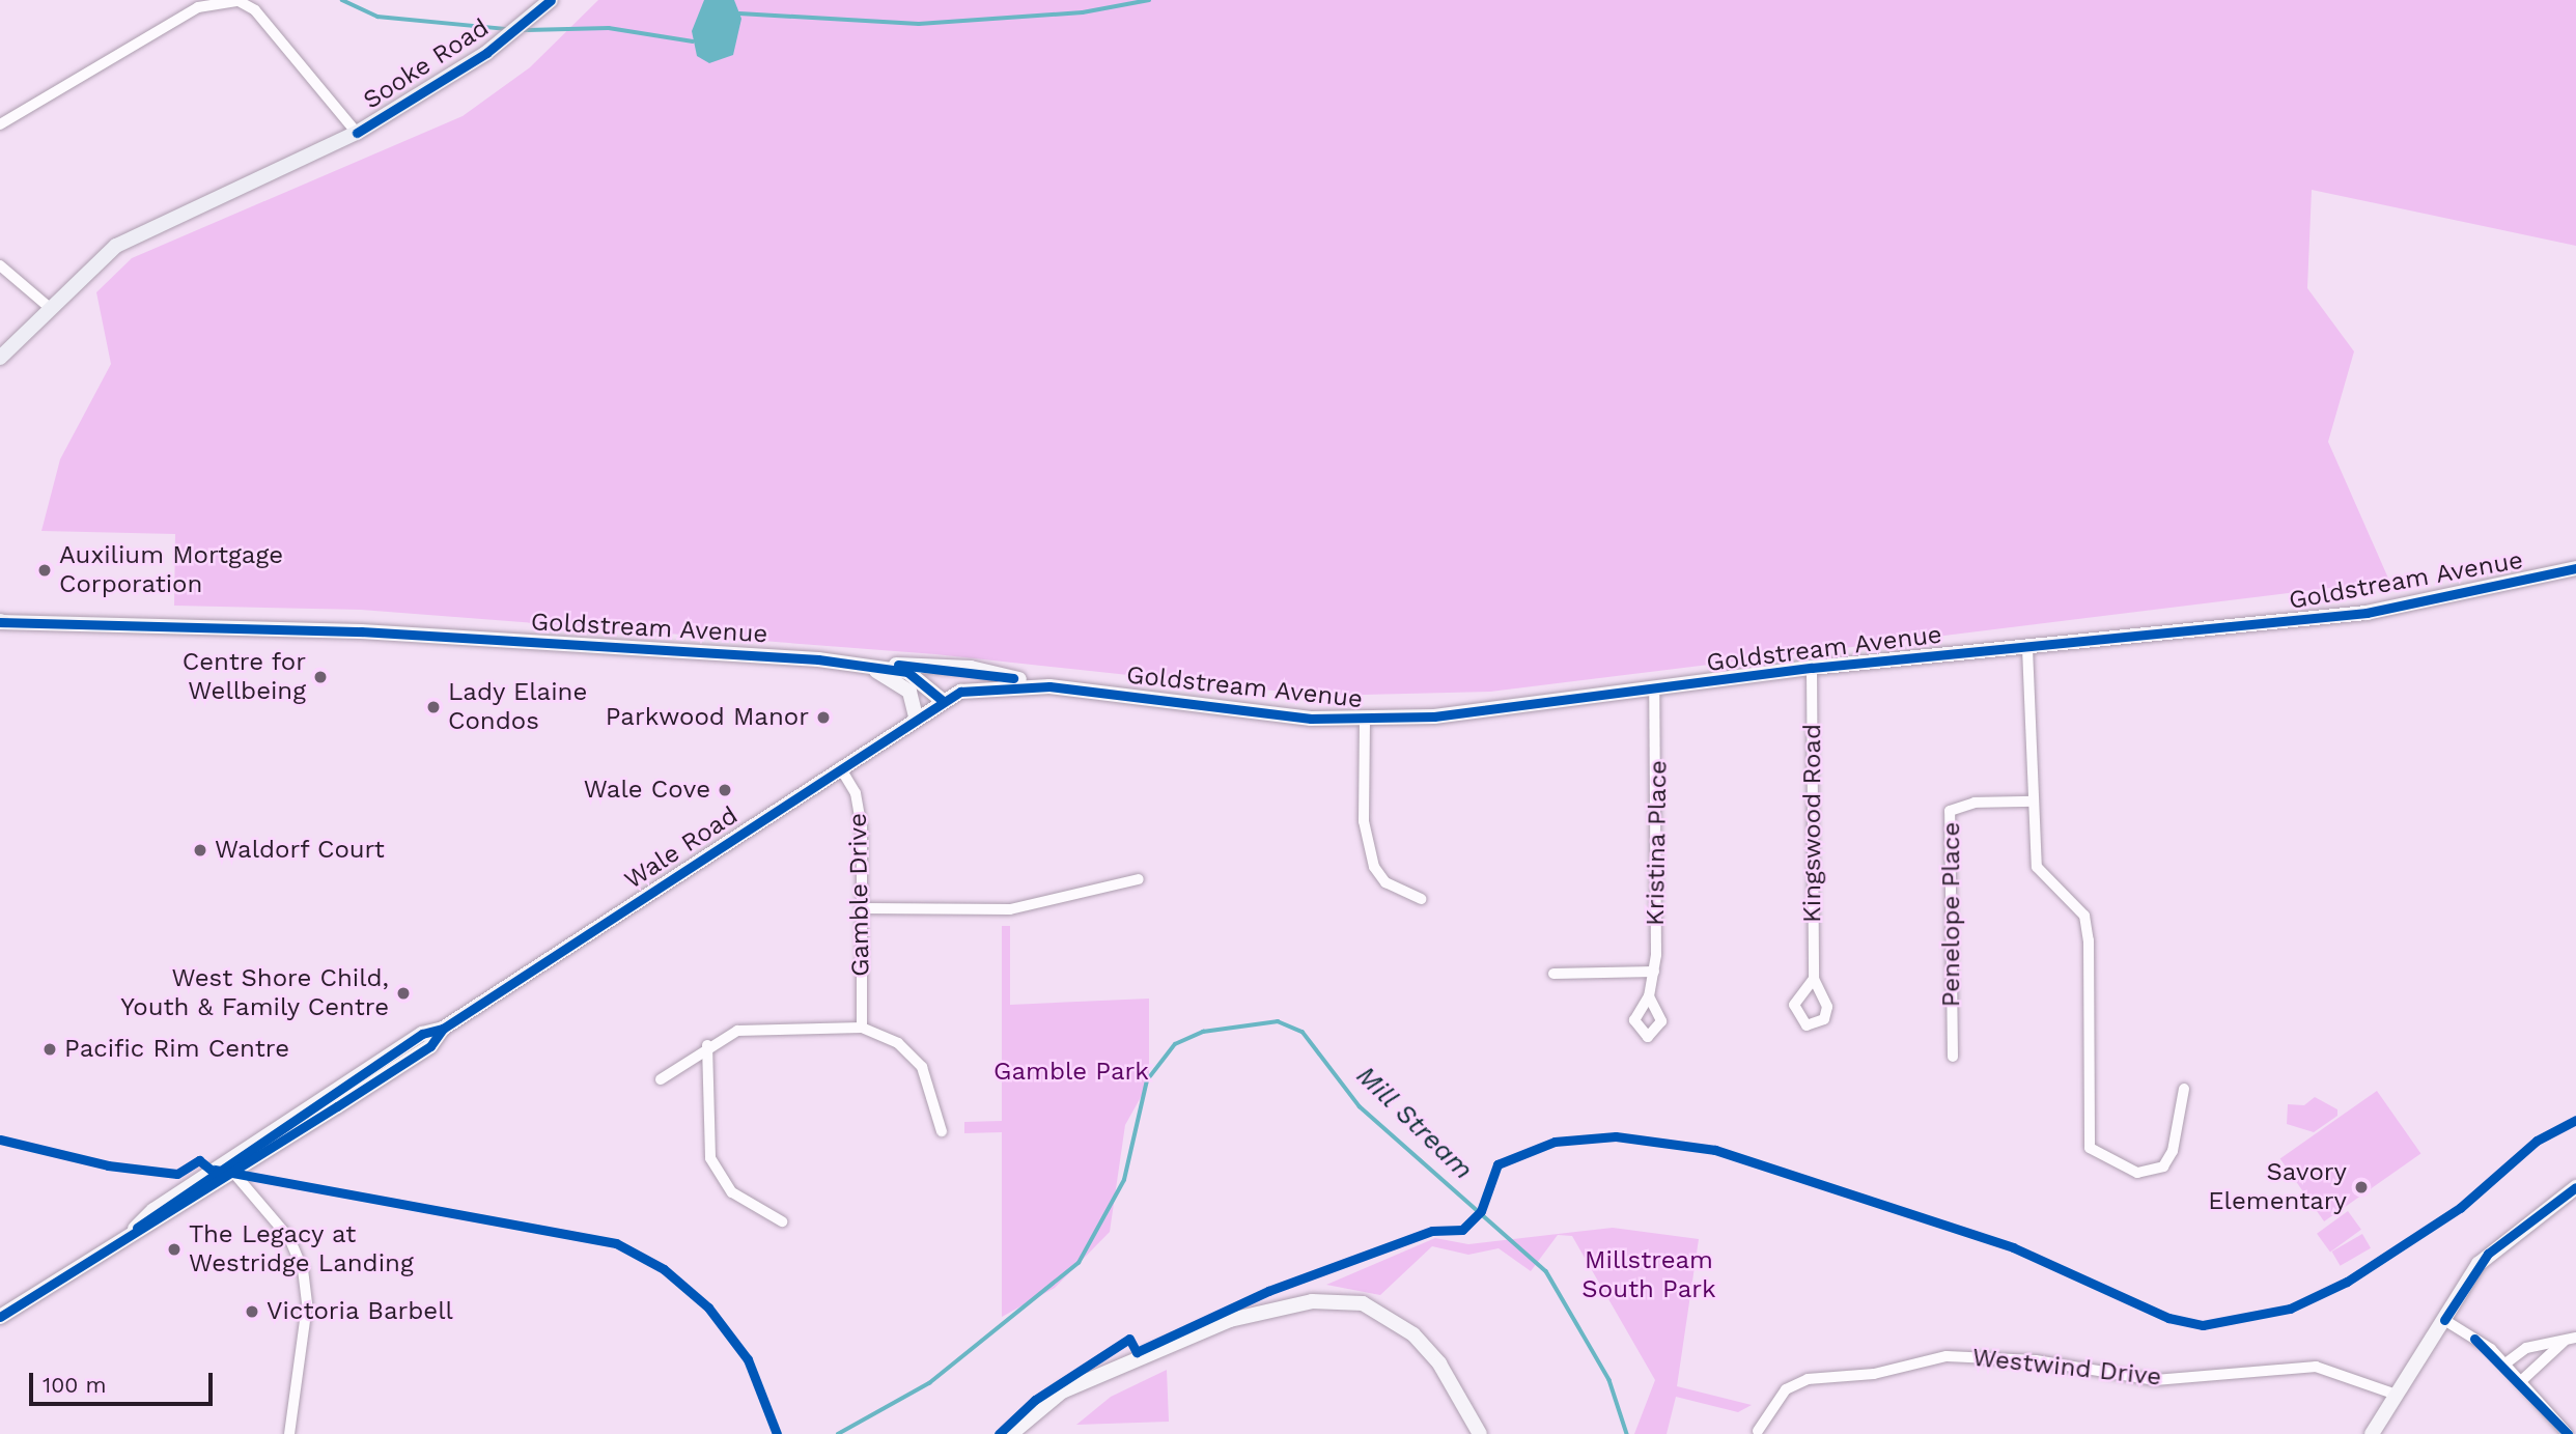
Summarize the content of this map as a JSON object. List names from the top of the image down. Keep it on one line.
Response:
{"streets":{"main road":["Sooke Road","Goldstream Avenue","Wale Road"],"street":["Kingswood Road","Kristina Place","Gamble Drive","Penelope Place","Westwind Drive"]},"crossings":[["Goldstream Avenue","Kingswood Road"],["Goldstream Avenue","Kristina Place"],["Goldstream Avenue","Wale Road"],["Wale Road","Gamble Drive"]],"water":["Mill Stream"],"parks":["Gamble Park","Millstream South Park"],"places":["Auxilium Mortgage Corporation","Centre for Wellbeing","Lady Elaine Condos","Parkwood Manor","Wale Cove","Waldorf Court","West Shore Child, Youth & Family Centre","Pacific Rim Centre","Savory Elementary","The Legacy at Westridge Landing","Victoria Barbell"],"scale_bar":"100 m"}
